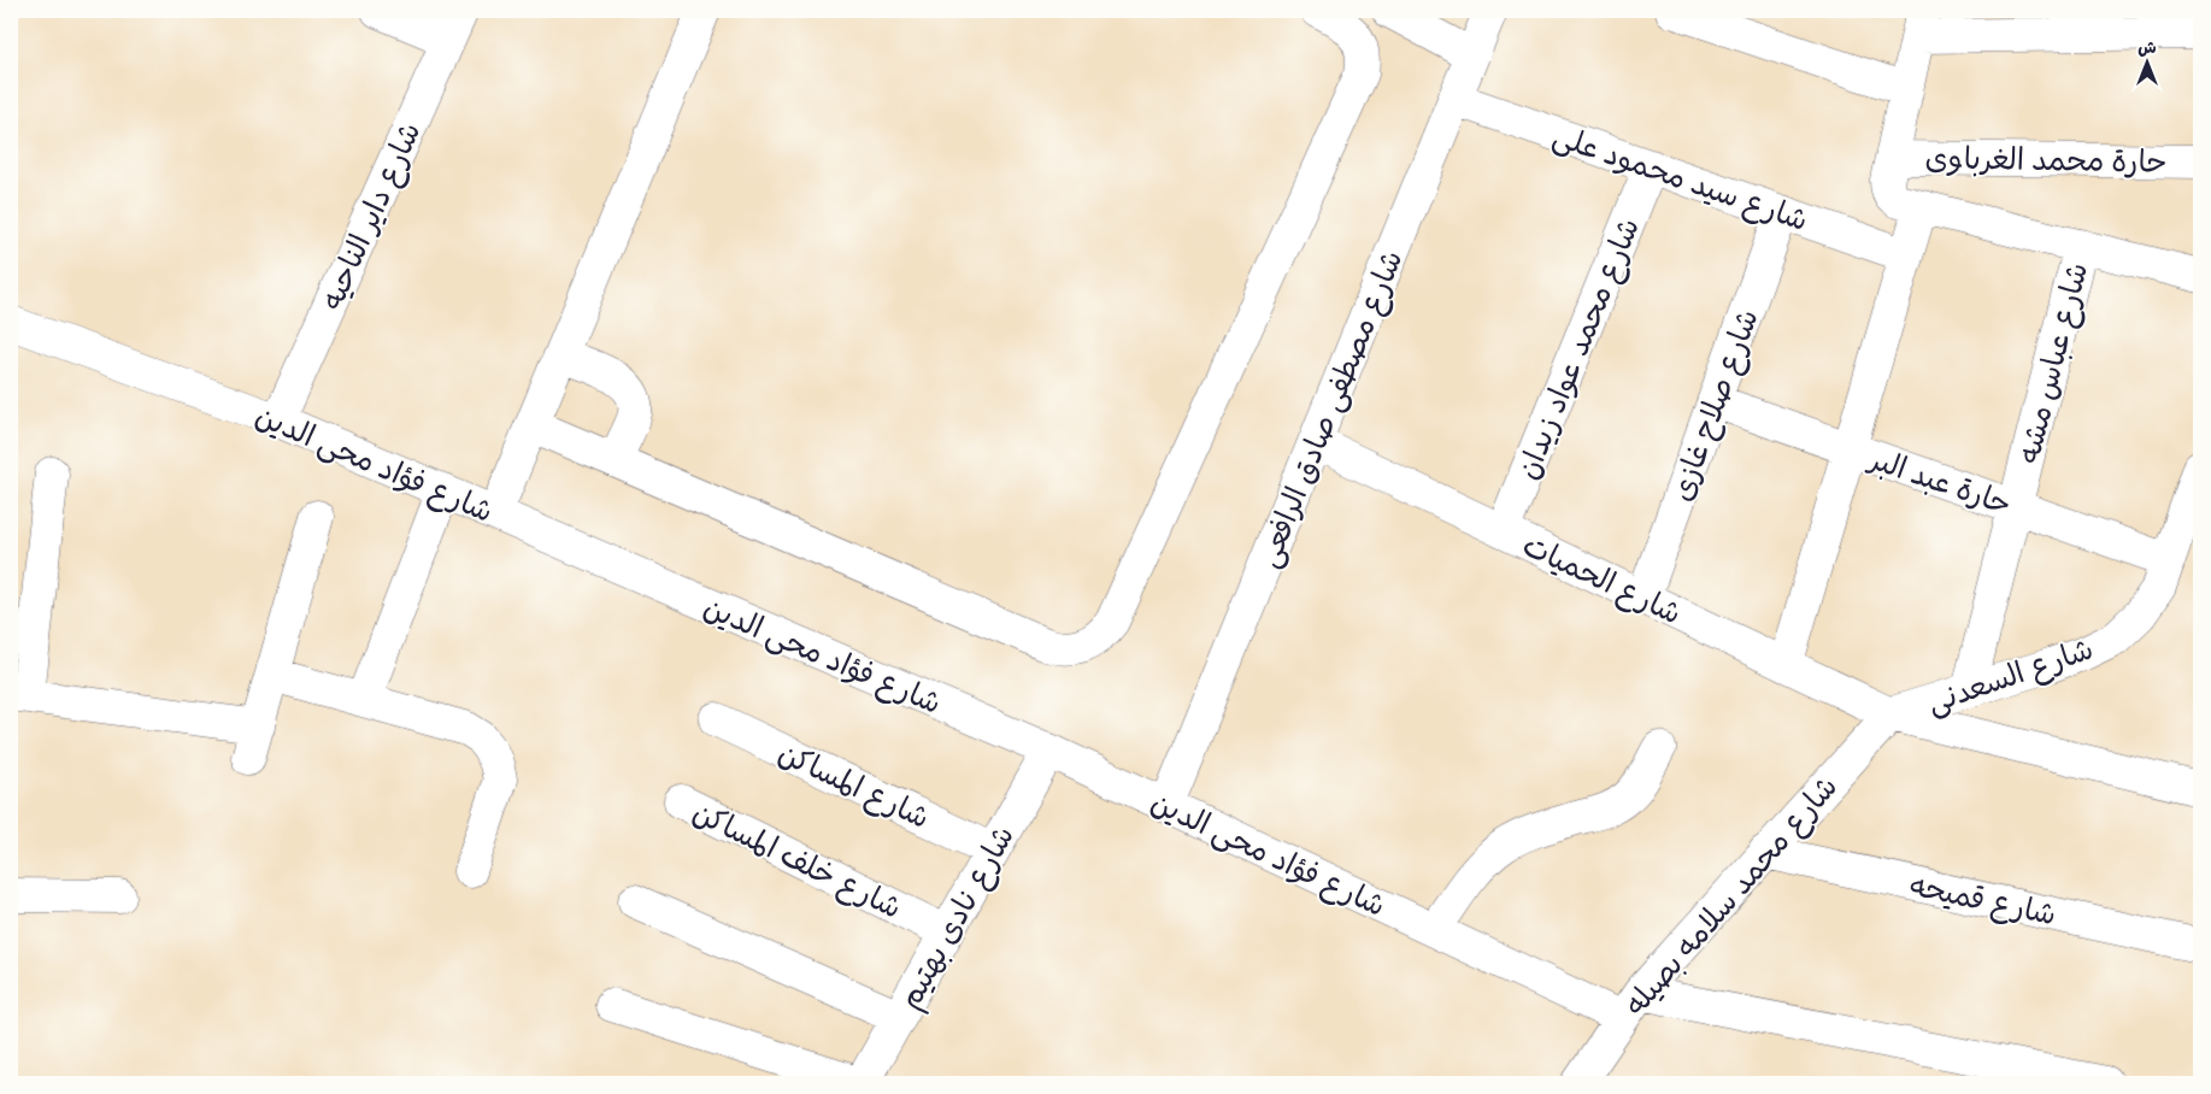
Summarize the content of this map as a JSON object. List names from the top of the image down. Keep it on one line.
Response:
{"streets":{"street":["حارة محمد الغرباوى","شارع سيد محمود على","شارع داير الناحيه","شارع محمد عواد زيدان","شارع عباس مشه","شارع صلاح غازى","شارع مصطفى صادق الرافعى","شارع فؤاد محى الدين","حارة عبد البر","شارع الحميات","شارع السعدنى","شارع المساكن","شارع خلف المساكن","شارع محمد سلامه بصيله","شارع قميحه","شارع نادى بهتيم"]},"crossings":[["شارع سيد محمود على","شارع محمد عواد زيدان"],["شارع سيد محمود على","شارع صلاح غازى"],["شارع سيد محمود على","شارع مصطفى صادق الرافعى"],["شارع داير الناحيه","شارع فؤاد محى الدين"],["شارع محمد عواد زيدان","شارع الحميات"],["شارع عباس مشه","حارة عبد البر"],["شارع عباس مشه","شارع السعدنى"],["شارع صلاح غازى","حارة عبد البر"],["شارع صلاح غازى","شارع الحميات"],["شارع مصطفى صادق الرافعى","شارع فؤاد محى الدين"],["شارع مصطفى صادق الرافعى","شارع الحميات"],["شارع فؤاد محى الدين","شارع محمد سلامه بصيله"],["شارع فؤاد محى الدين","شارع نادى بهتيم"],["حارة عبد البر","شارع السعدنى"],["شارع الحميات","شارع السعدنى"],["شارع الحميات","شارع محمد سلامه بصيله"],["شارع السعدنى","شارع محمد سلامه بصيله"],["شارع المساكن","شارع نادى بهتيم"],["شارع خلف المساكن","شارع نادى بهتيم"],["شارع محمد سلامه بصيله","شارع قميحه"]],"north":"top"}
